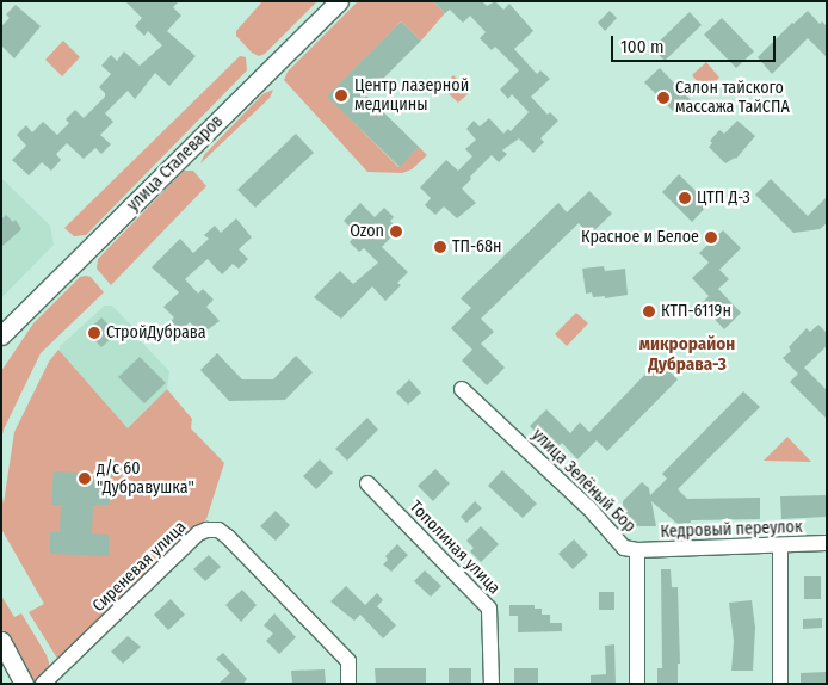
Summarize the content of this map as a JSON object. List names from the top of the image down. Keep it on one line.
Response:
{"streets":{"main road":["улица Сталеваров"],"street":["улица Зелёный Бор","Кедровый переулок","Тополиная улица","Сиреневая улица"]},"crossings":[["улица Зелёный Бор","Кедровый переулок"]],"districts":["микрорайон Дубрава-3"],"places":["Центр лазерной медицины","Салон тайского массажа ТайСПА","ЦТП Д-3","Ozon","Красное и Белое","ТП-68н","КТП-6119н","СтройДубрава","д/с 60 \"Дубравушка\""],"scale_bar":"100 m"}
